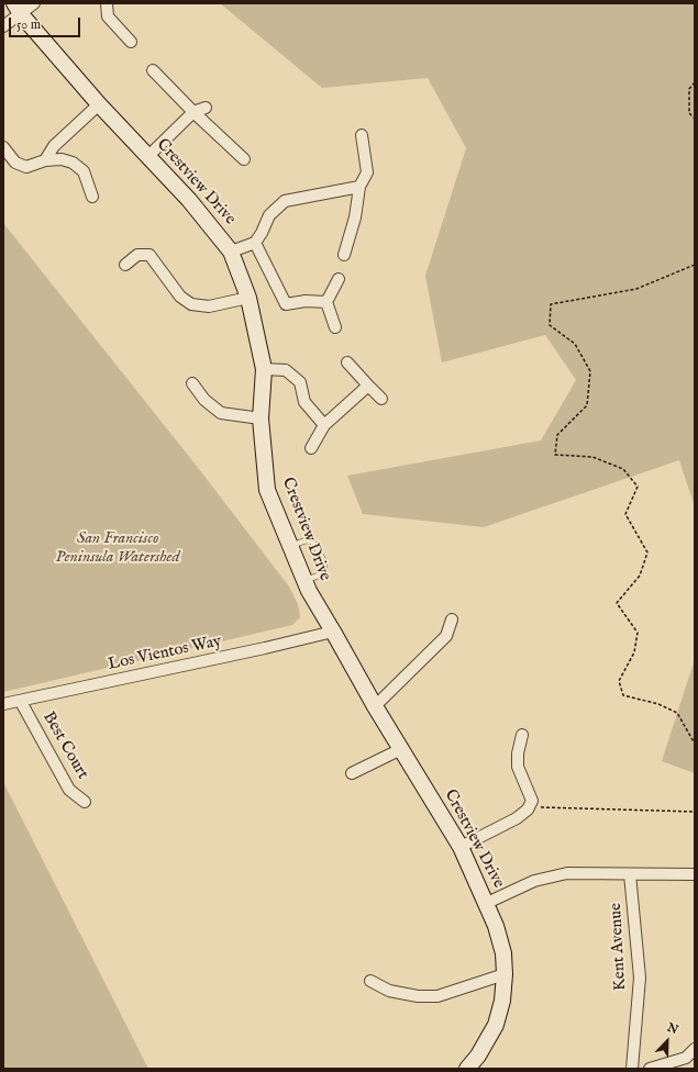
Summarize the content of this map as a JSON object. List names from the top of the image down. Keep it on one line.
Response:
{"streets":{"street":["Crestview Drive","Los Vientos Way","Best Court","Kent Avenue"]},"crossings":[["Crestview Drive","Los Vientos Way"],["Los Vientos Way","Best Court"]],"parks":["San Francisco Peninsula Watershed"],"scale_bar":"50 m","north":"top right"}
